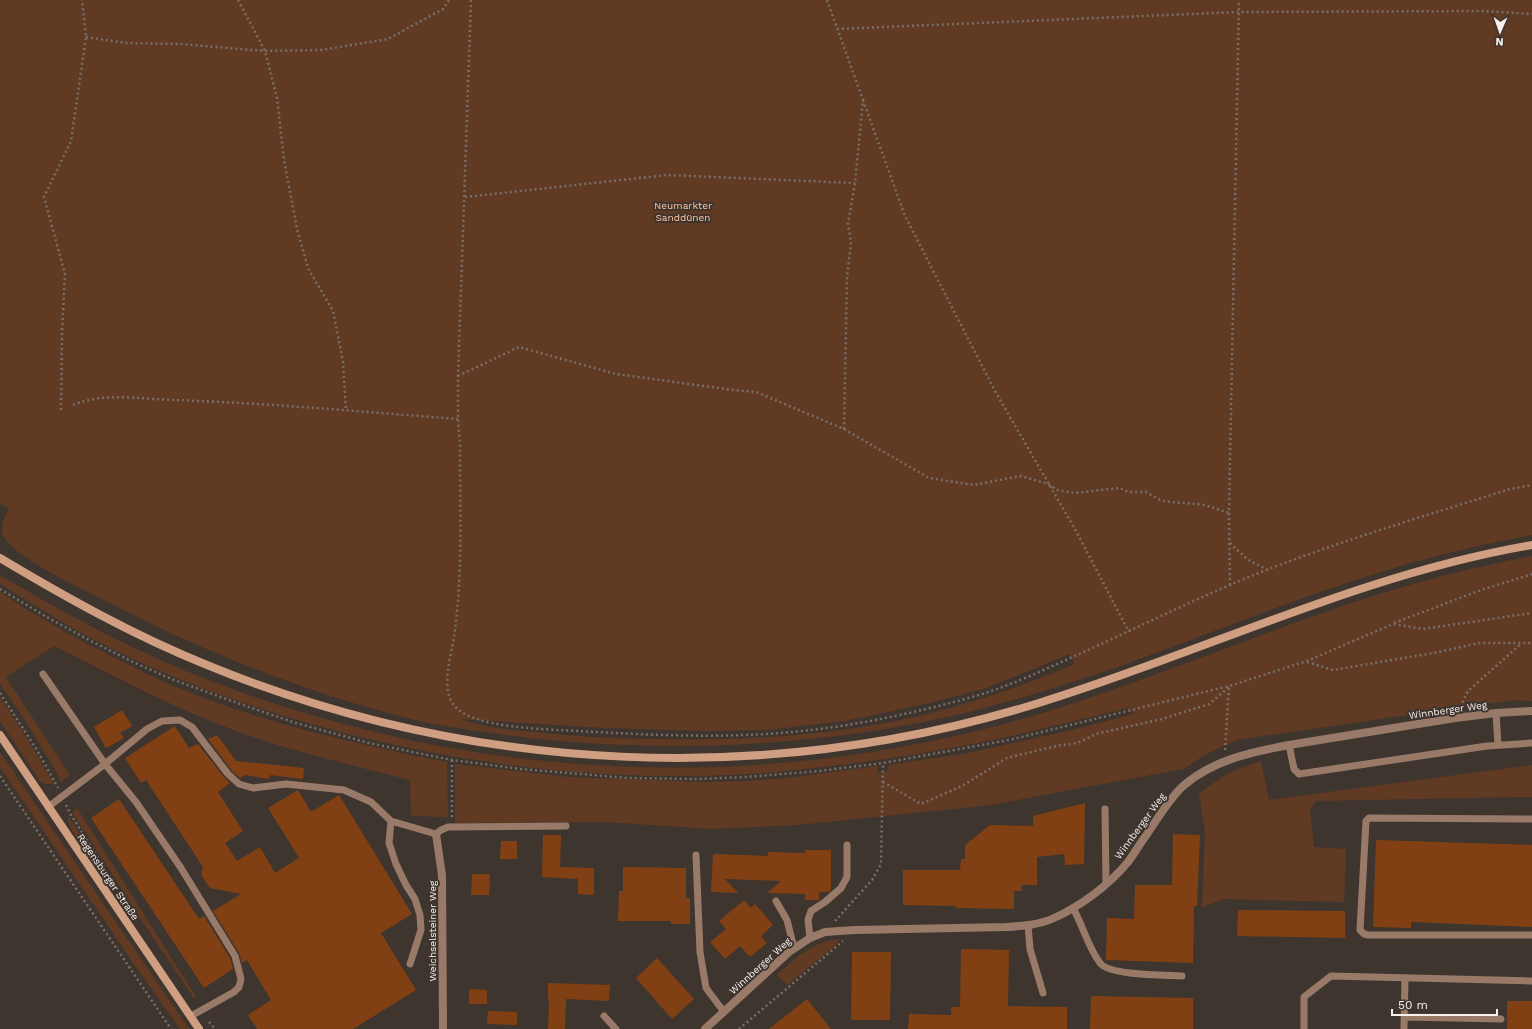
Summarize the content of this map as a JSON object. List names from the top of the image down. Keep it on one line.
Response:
{"streets":{"main road":["Regensburger Straße"],"street":["Winnberger Weg","Weichselsteiner Weg"]},"parks":["Neumarkter Sanddünen"],"scale_bar":"50 m","north":"bottom"}
